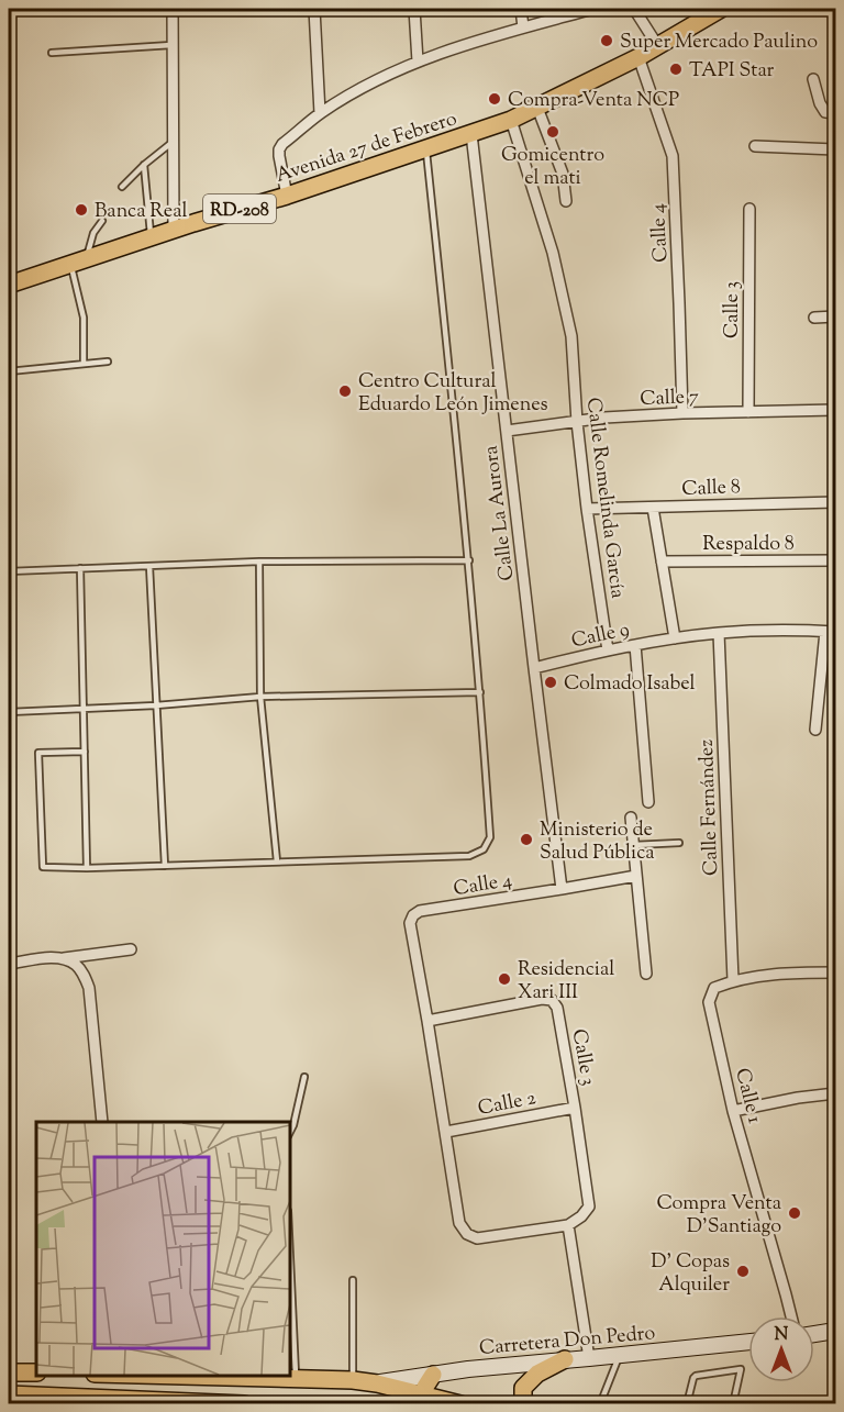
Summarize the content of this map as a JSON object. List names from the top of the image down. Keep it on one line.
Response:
{"streets":{"main road":["Avenida 27 de Febrero","RD-208"],"street":["Calle 4","Calle 3","Calle 7","Calle 8","Calle Romelinda García","Calle La Aurora","Respaldo 8","Calle 9","Calle Fernández","Calle 1","Calle 2","Carretera Don Pedro"]},"crossings":[["Avenida 27 de Febrero","Calle 4"],["Avenida 27 de Febrero","Calle Romelinda García"],["Avenida 27 de Febrero","Calle La Aurora"],["Calle 4","Calle 3"],["Calle 4","Calle 7"],["Calle 4","Calle La Aurora"],["Calle 3","Calle 7"],["Calle 3","Calle 2"],["Calle 7","Calle Romelinda García"],["Calle 7","Calle La Aurora"],["Calle 8","Calle Romelinda García"],["Calle Romelinda García","Calle 9"],["Calle La Aurora","Calle 9"],["Calle 9","Calle Fernández"],["Calle Fernández","Calle 1"]],"places":["Super Mercado Paulino","TAPI Star","Compra-Venta NCP","Gomicentro el mati","Banca Real","Centro Cultural Eduardo León Jimenes","Colmado Isabel","Ministerio de Salud Pública","Residencial Xari III","Compra Venta D'Santiago","D' Copas Alquiler"],"north":"top"}
